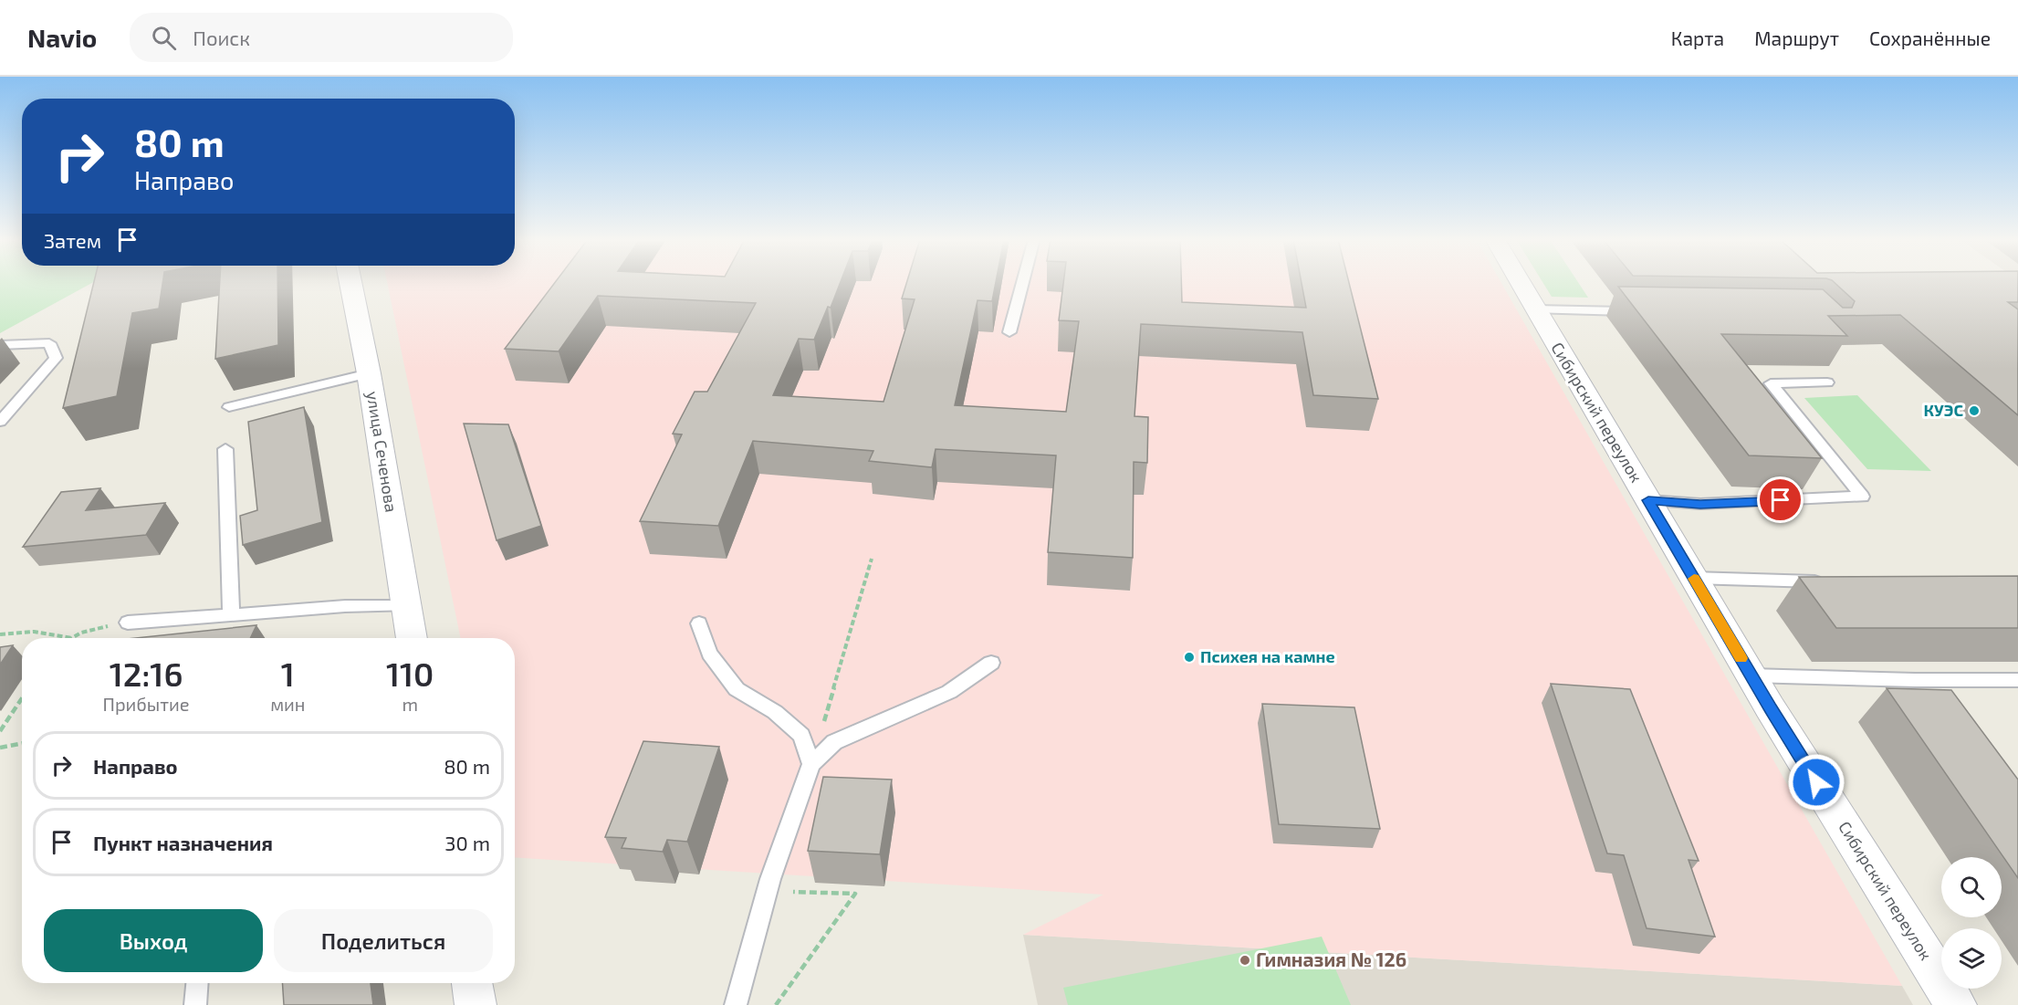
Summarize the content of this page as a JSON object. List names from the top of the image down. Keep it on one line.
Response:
{"streets":{"street":["Сибирский переулок","улица Сеченова"]},"places":["КУЭС","Психея на камне","Гимназия № 126"],"page":{"header":"Navio","search":"Поиск","nav":["Карта","Маршрут","Сохранённые"],"turn":["80 m","Направо"],"then":"Затем","eta":["12:16","Прибытие","1","мин","110","m"],"list":[{"name":"Направо","value":"80 m"},{"name":"Пункт назначения","value":"30 m"}],"buttons":["Выход","Поделиться"]}}
